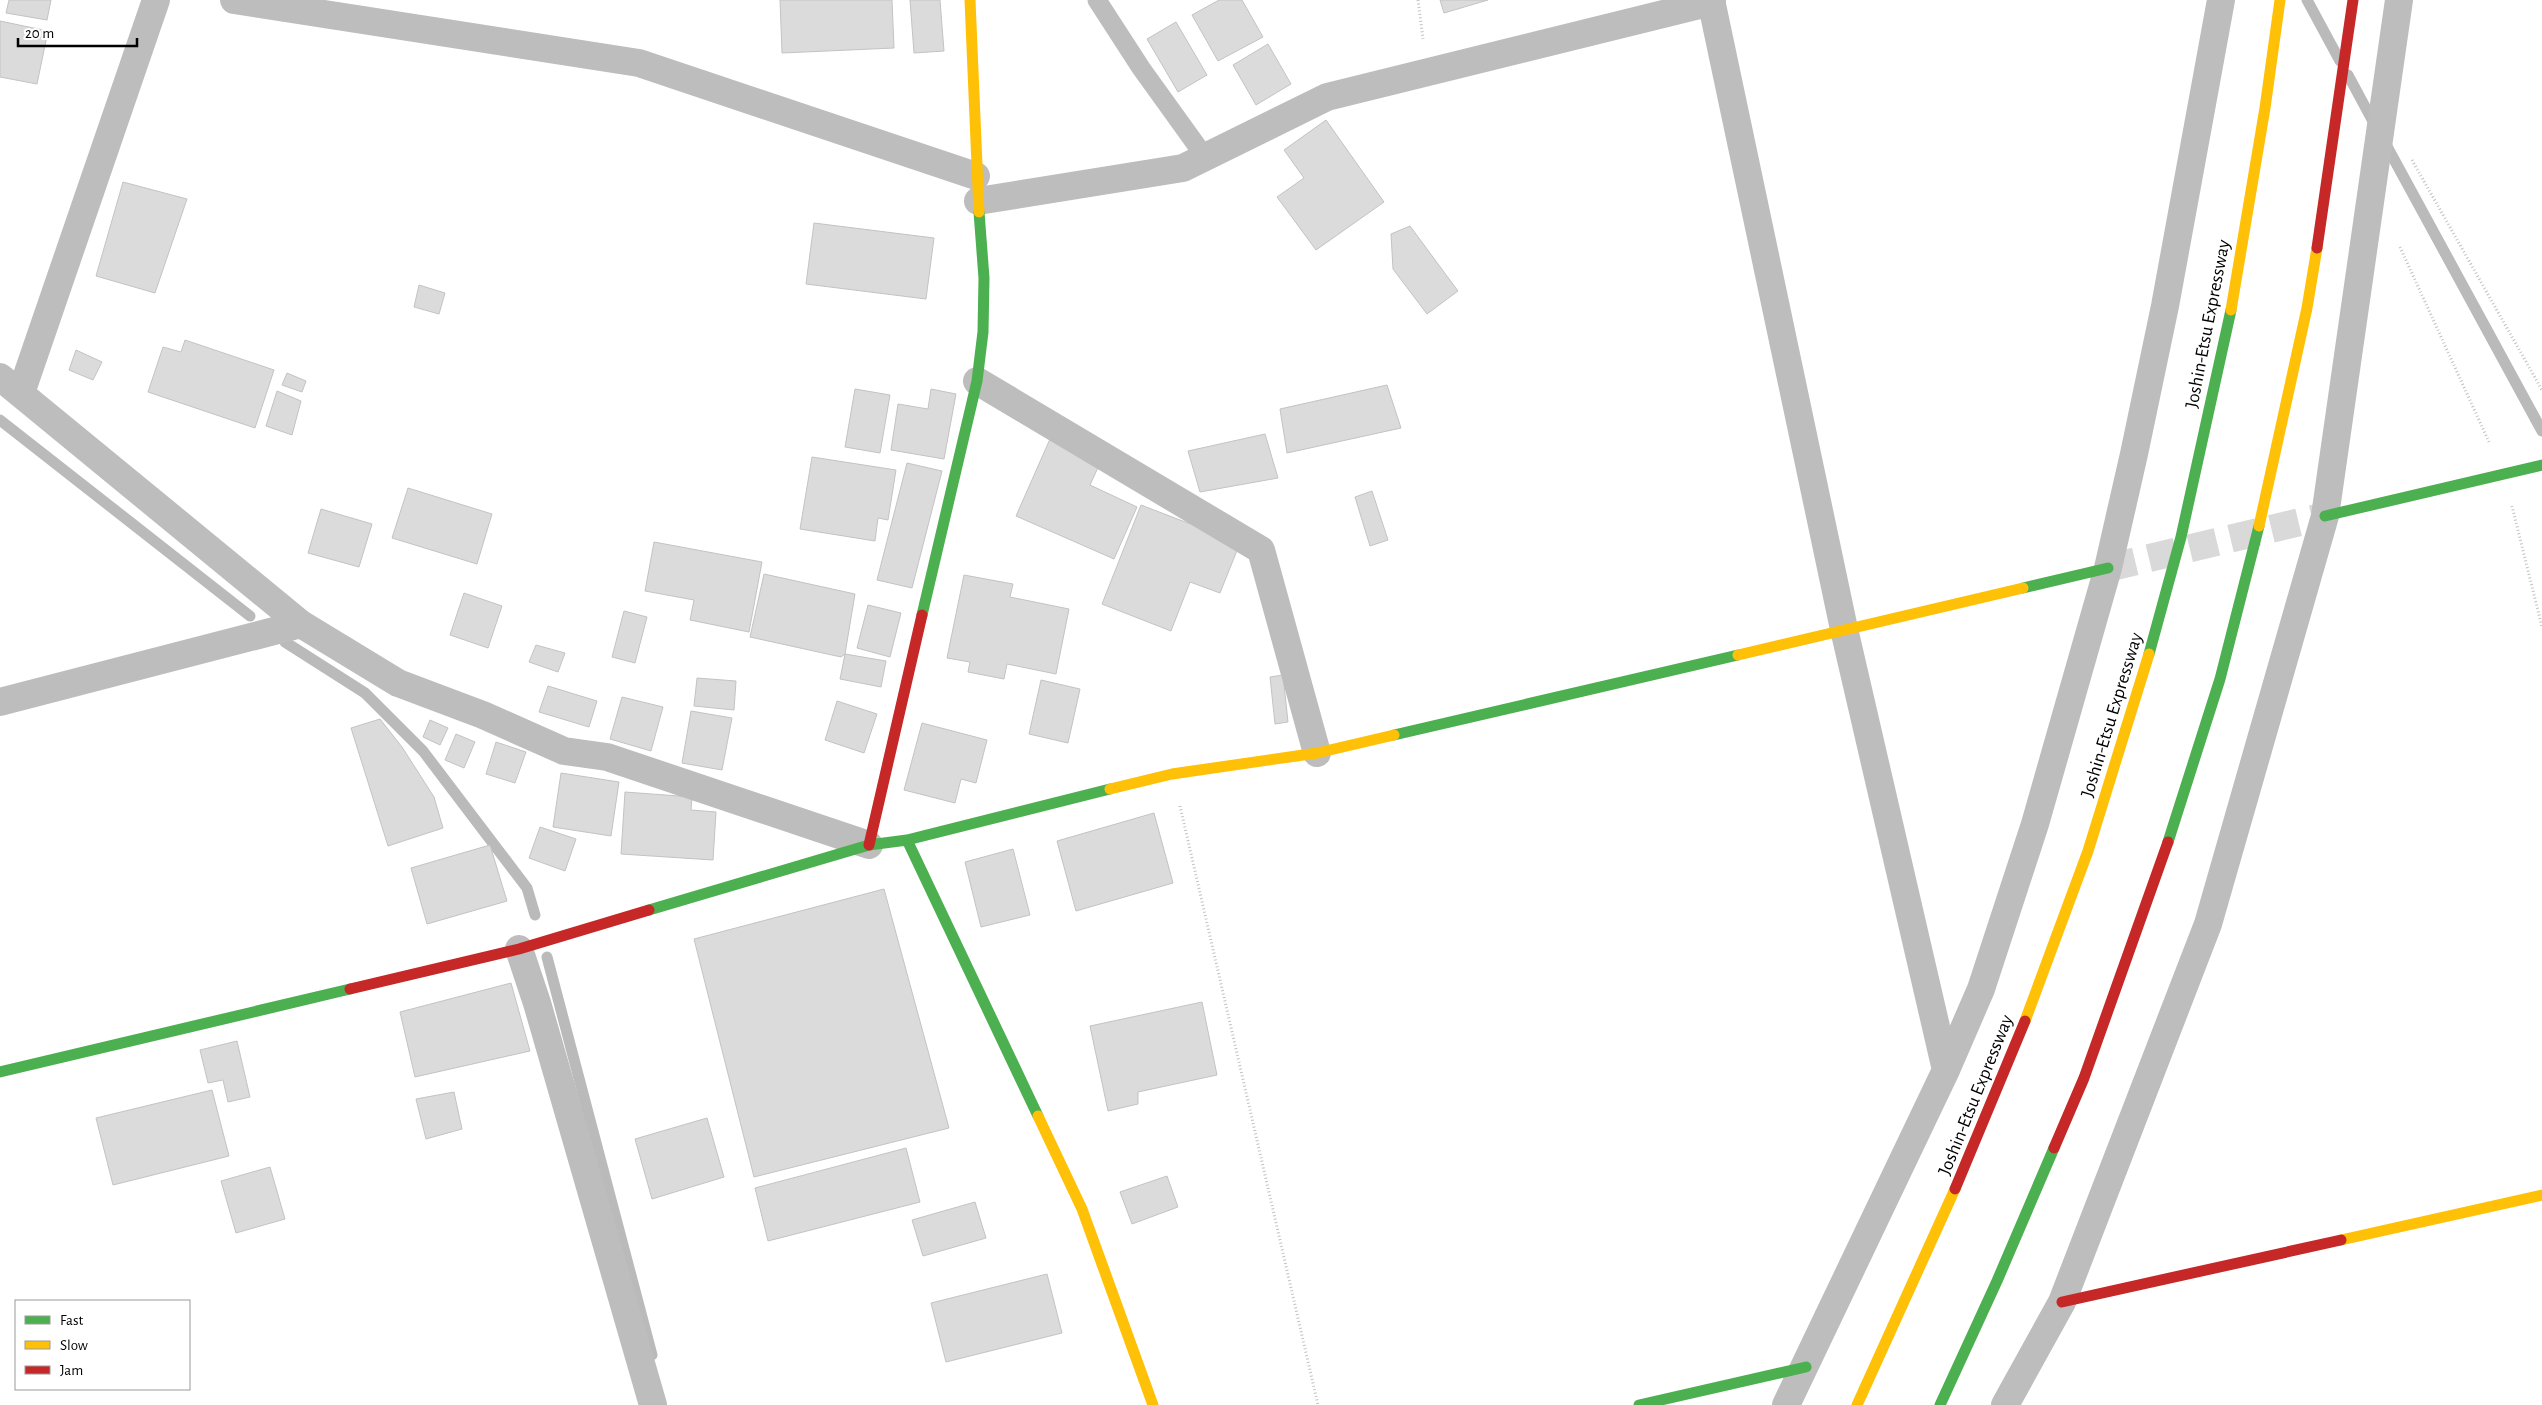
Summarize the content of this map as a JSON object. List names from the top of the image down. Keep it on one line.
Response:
{"streets":{"main road":["Joshin-Etsu Expressway"]},"legend":["Fast","Slow","Jam"],"scale_bar":"20 m"}
